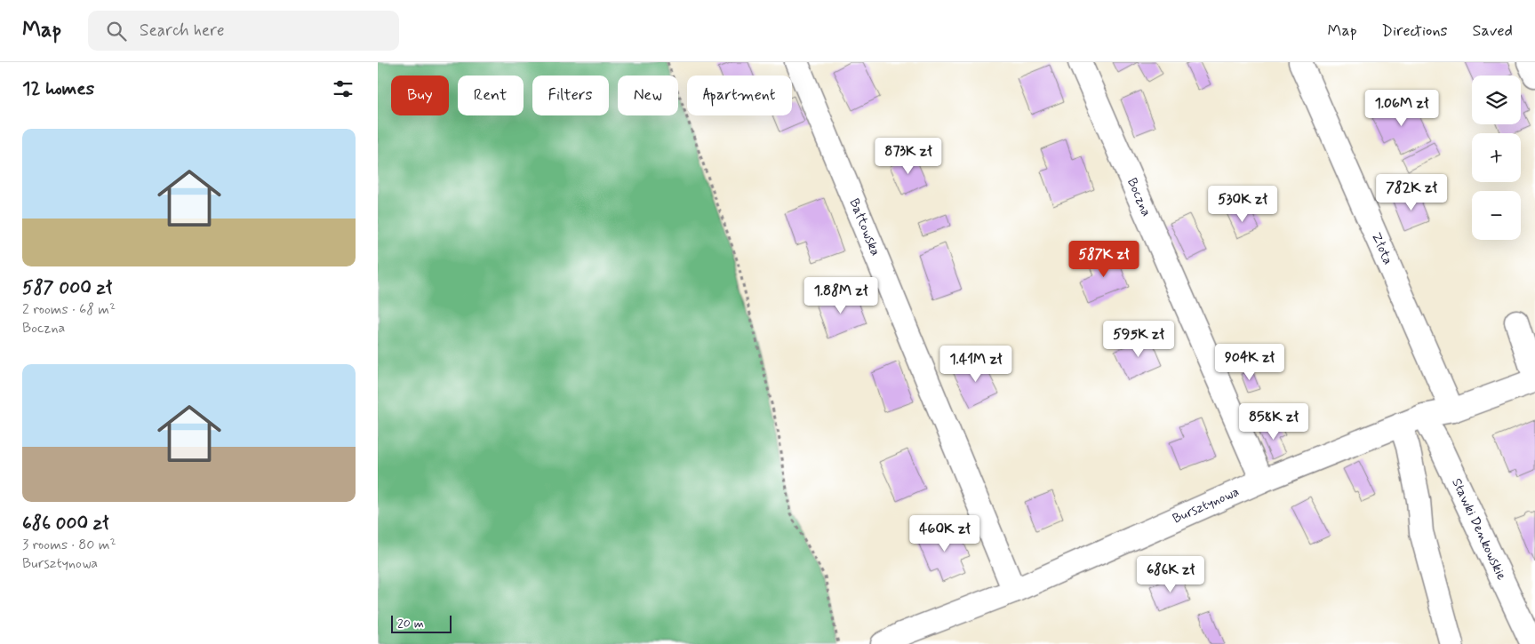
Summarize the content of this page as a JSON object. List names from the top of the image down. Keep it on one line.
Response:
{"streets":{"street":["Boczna","Bałtowska","Złota","Bursztynowa","Stawki Denkowskie"]},"crossings":[["Boczna","Bursztynowa"],["Bałtowska","Bursztynowa"],["Złota","Bursztynowa"],["Bursztynowa","Stawki Denkowskie"]],"scale_bar":"20 m","page":{"header":"Map","search":"Search here","nav":["Map","Directions","Saved"],"heading":"12 homes","map_buttons":["+","−"],"chip":["Buy","Rent","Filters","New","Apartment"],"price":["1.06M zł","873K zł","782K zł","530K zł","587K zł","1.88M zł","595K zł","904K zł","1.41M zł","858K zł","460K zł","686K zł"],"list":[{"name":"587 000 zł","note":"2 rooms · 68 m² · Boczna"},{"name":"686 000 zł","note":"3 rooms · 80 m² · Bursztynowa"}],"scale":"20 m"}}
